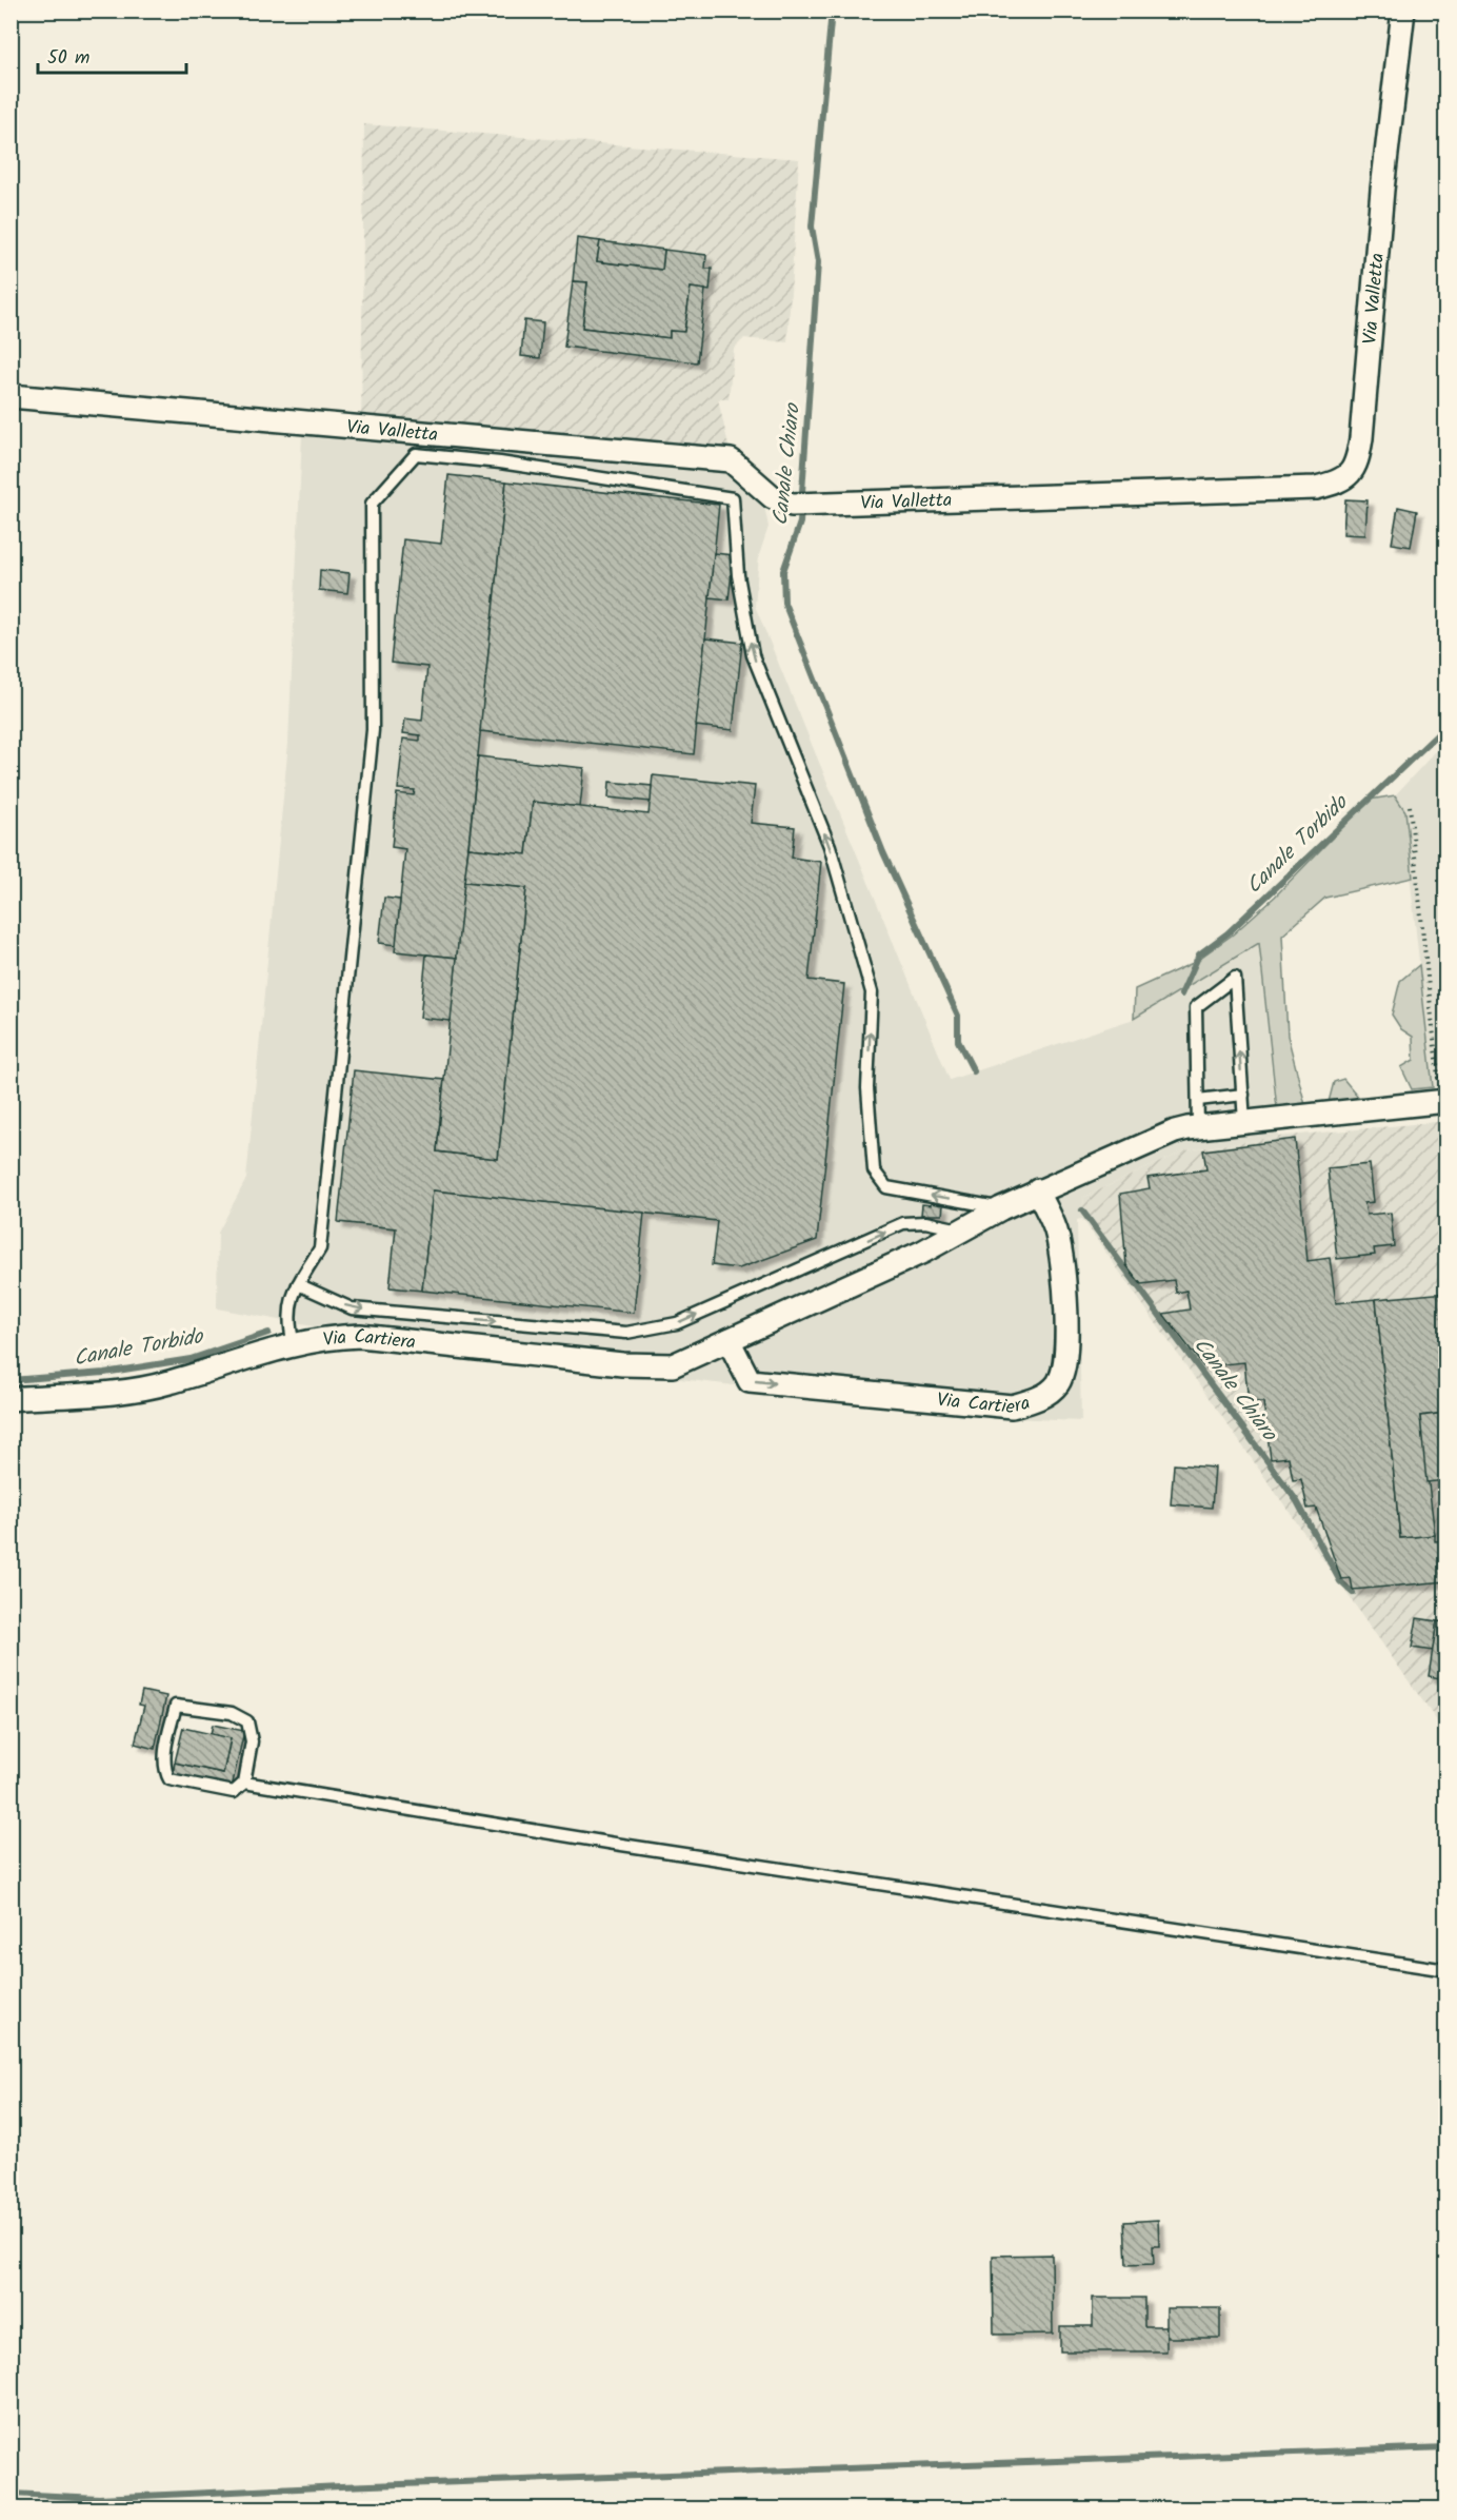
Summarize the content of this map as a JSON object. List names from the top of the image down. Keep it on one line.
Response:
{"streets":{"street":["Via Valletta","Via Cartiera"]},"water":["Canale Chiaro","Canale Torbido"],"scale_bar":"50 m"}
